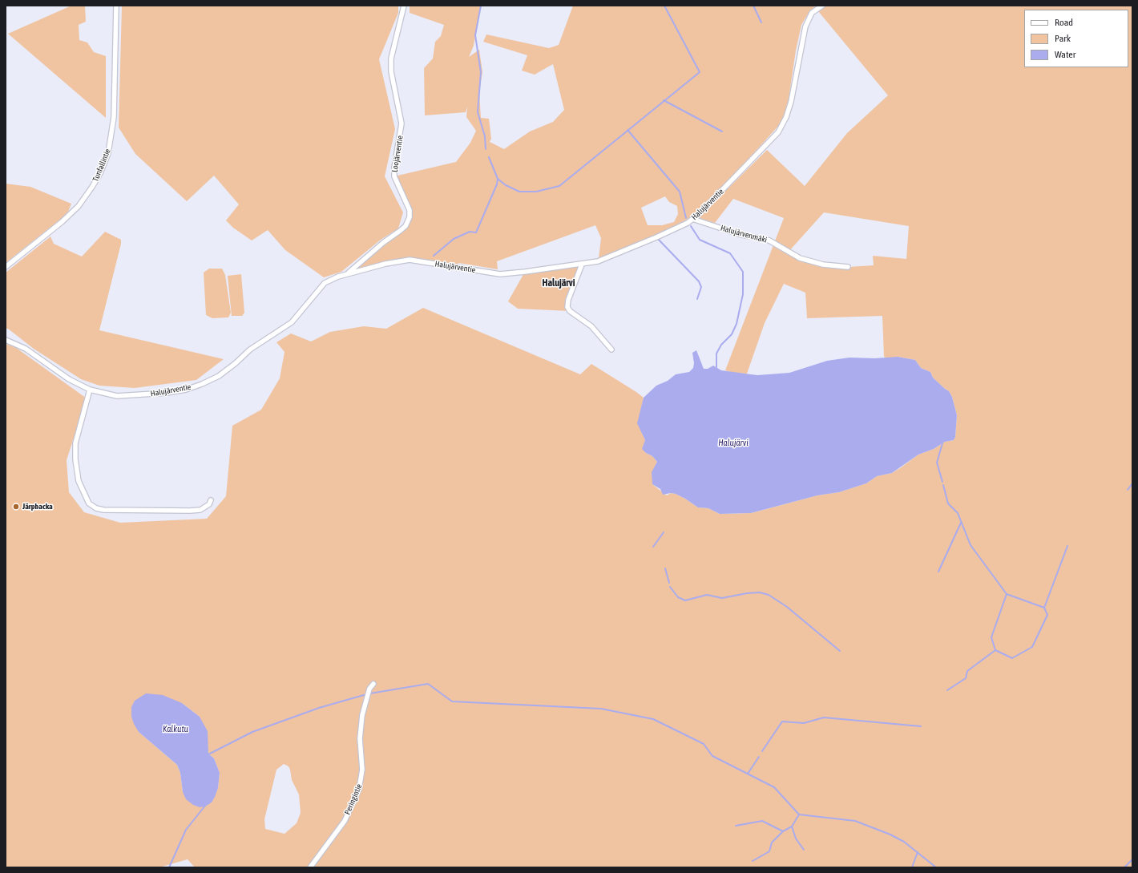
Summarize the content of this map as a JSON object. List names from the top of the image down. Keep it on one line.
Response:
{"streets":{"street":["Loojärventie","Tunfallintie","Halujärventie","Halujärvenmäki","Peringintie"]},"crossings":[["Loojärventie","Halujärventie"],["Halujärventie","Halujärvenmäki"]],"districts":["Halujärvi"],"water":["Halujärvi","Kalkutu"],"places":["Järpbacka"],"legend":["Road","Park","Water"]}
